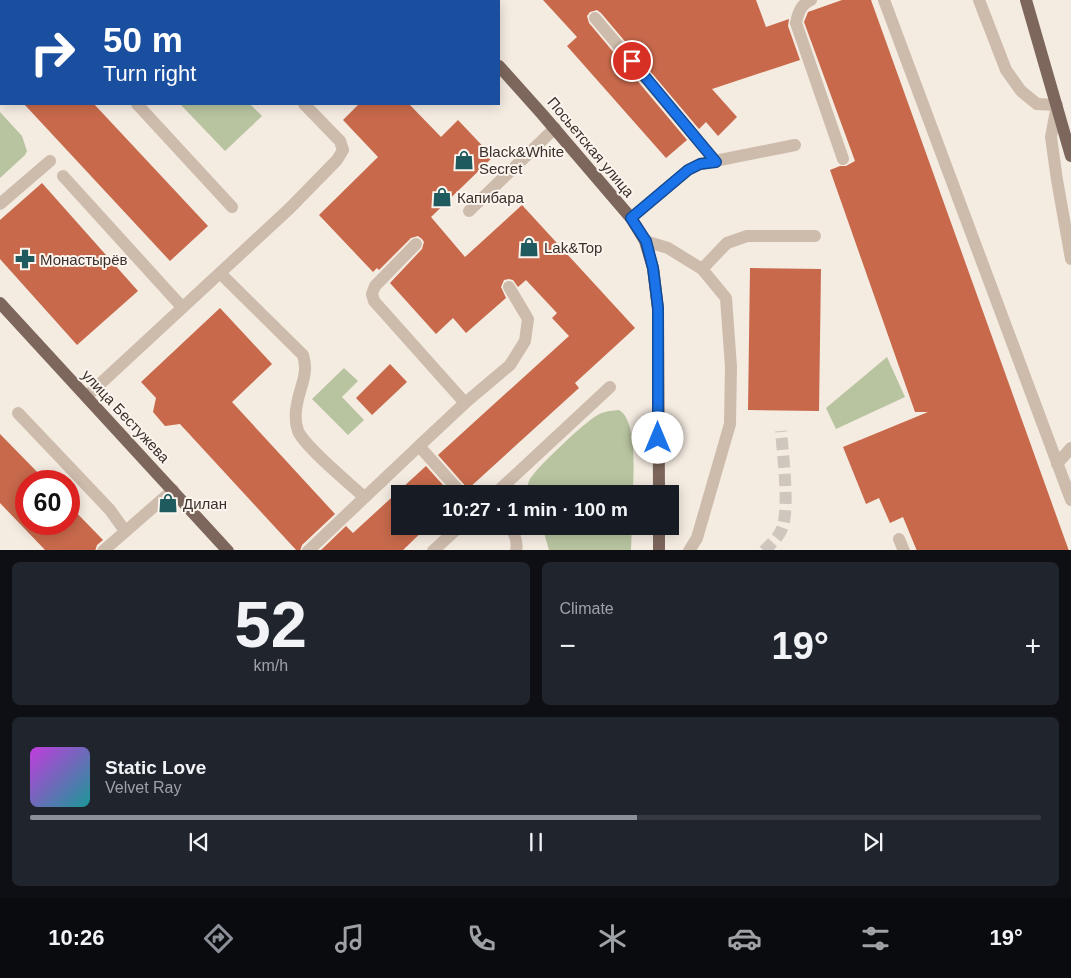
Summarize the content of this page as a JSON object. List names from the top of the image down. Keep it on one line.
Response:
{"streets":{"main road":["Посьетская улица","улица Бестужева"]},"places":{"shop":["Black&White Secret","Капибара","Lak&Top","Дилан"],"pharmacy":["Монастырёв"]},"page":{"turn":["50 m","Turn right"],"limit":"60","trip":"10:27 · 1 min · 100 m","tile":[["52","km/h"],"Climate"],"heat":["−","19°","+"],"song":["Static Love","Velvet Ray"],"tabs":["10:26","19°"]}}
